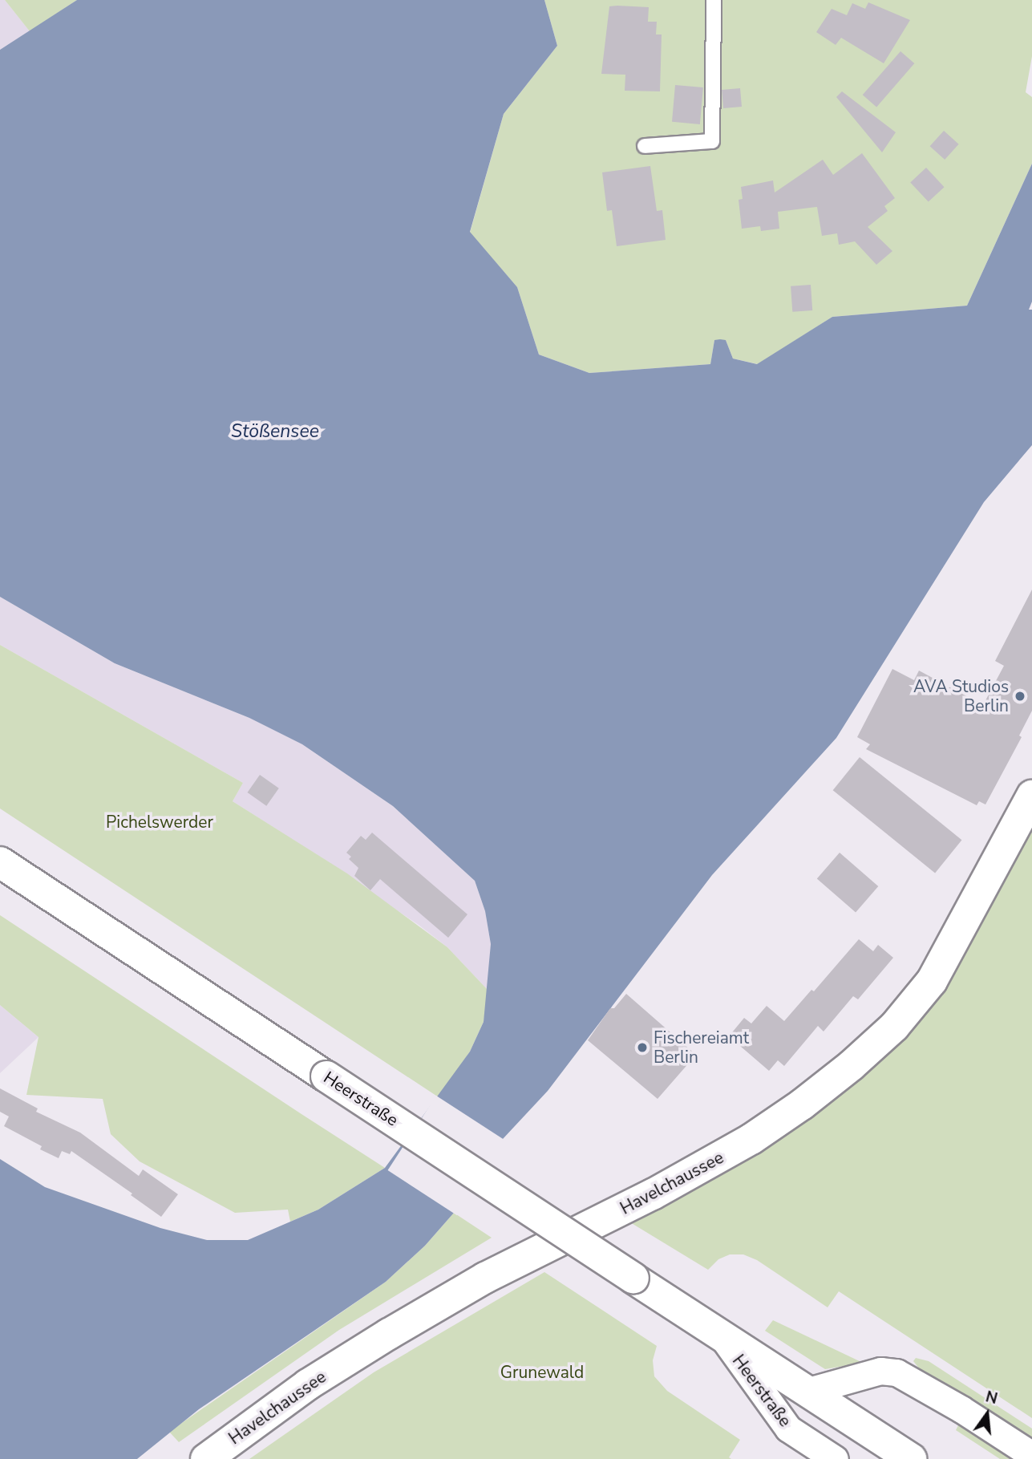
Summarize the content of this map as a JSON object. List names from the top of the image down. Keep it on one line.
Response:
{"streets":{"main road":["Heerstraße","Havelchaussee"]},"water":["Stößensee"],"parks":["Pichelswerder","Grunewald"],"places":["AVA Studios Berlin","Fischereiamt Berlin"],"north":"top"}
